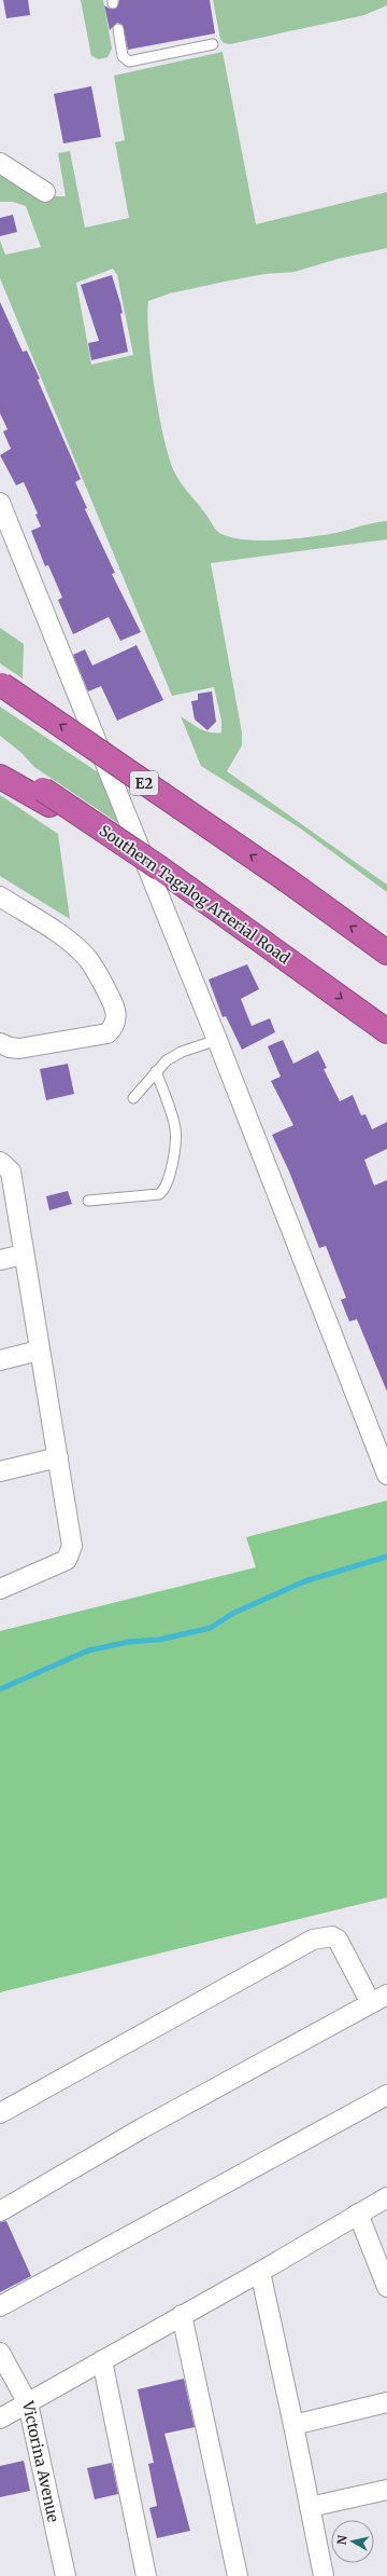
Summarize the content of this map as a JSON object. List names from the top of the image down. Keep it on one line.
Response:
{"streets":{"highway":["E2","Southern Tagalog Arterial Road"],"street":["Victorina Avenue"]},"north":"left"}
